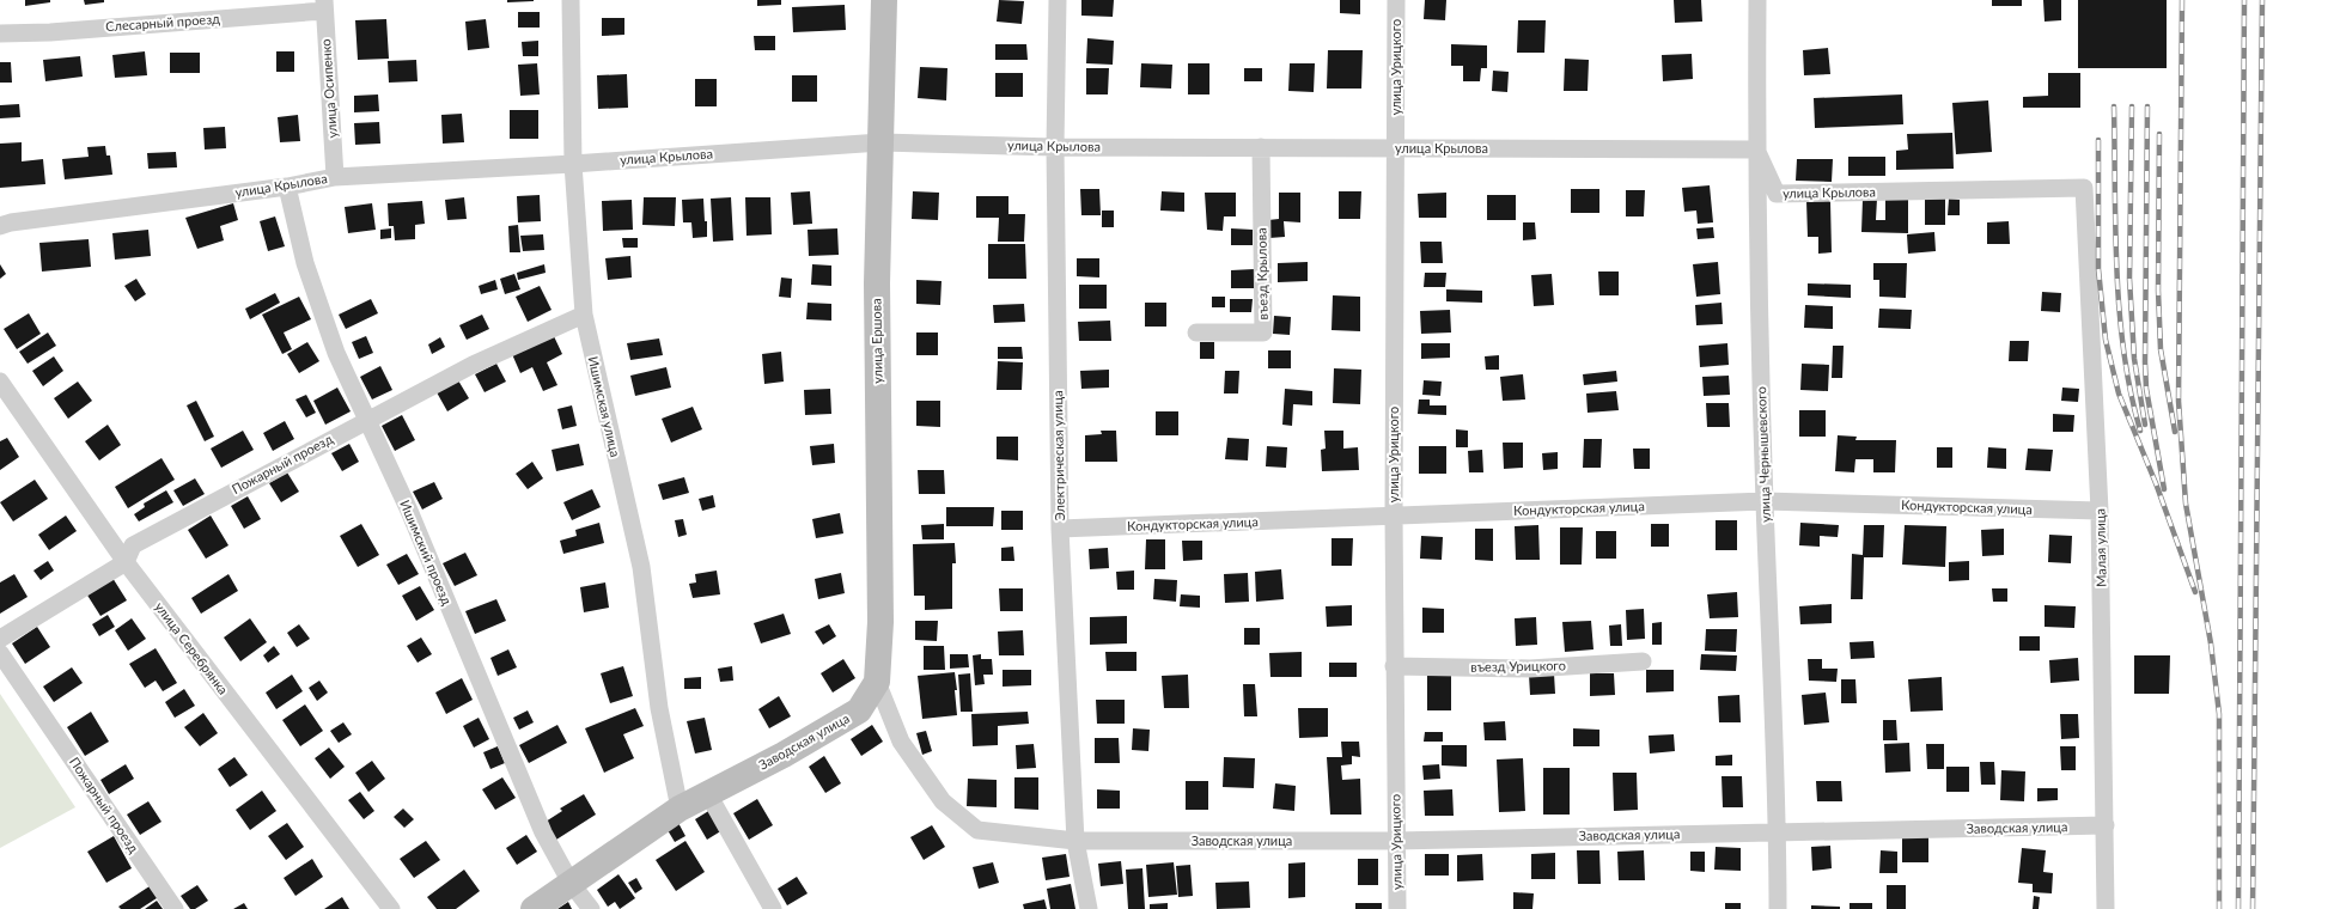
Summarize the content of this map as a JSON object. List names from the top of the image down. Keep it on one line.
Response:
{"streets":{"street":["Слесарный проезд","улица Урицкого","улица Осипенко","улица Крылова","въезд Крылова","улица Ершова","Ишимская улица","улица Чернышевского","Электрическая улица","Пожарный проезд","Кондукторская улица","Малая улица","Ишимский проезд","улица Серебрянка","въезд Урицкого","Заводская улица"]},"crossings":[["Слесарный проезд","улица Осипенко"],["улица Урицкого","улица Крылова"],["улица Урицкого","Кондукторская улица"],["улица Урицкого","въезд Урицкого"],["улица Урицкого","Заводская улица"],["улица Осипенко","улица Крылова"],["улица Крылова","въезд Крылова"],["улица Крылова","улица Ершова"],["улица Крылова","Ишимская улица"],["улица Крылова","улица Чернышевского"],["улица Крылова","Электрическая улица"],["улица Крылова","Малая улица"],["улица Крылова","Ишимский проезд"],["улица Ершова","Заводская улица"],["Ишимская улица","Пожарный проезд"],["Ишимская улица","Заводская улица"],["улица Чернышевского","Кондукторская улица"],["улица Чернышевского","Заводская улица"],["Электрическая улица","Кондукторская улица"],["Электрическая улица","Заводская улица"],["Пожарный проезд","Ишимский проезд"],["Пожарный проезд","улица Серебрянка"],["Кондукторская улица","Малая улица"],["Малая улица","Заводская улица"],["Ишимский проезд","Заводская улица"]]}
